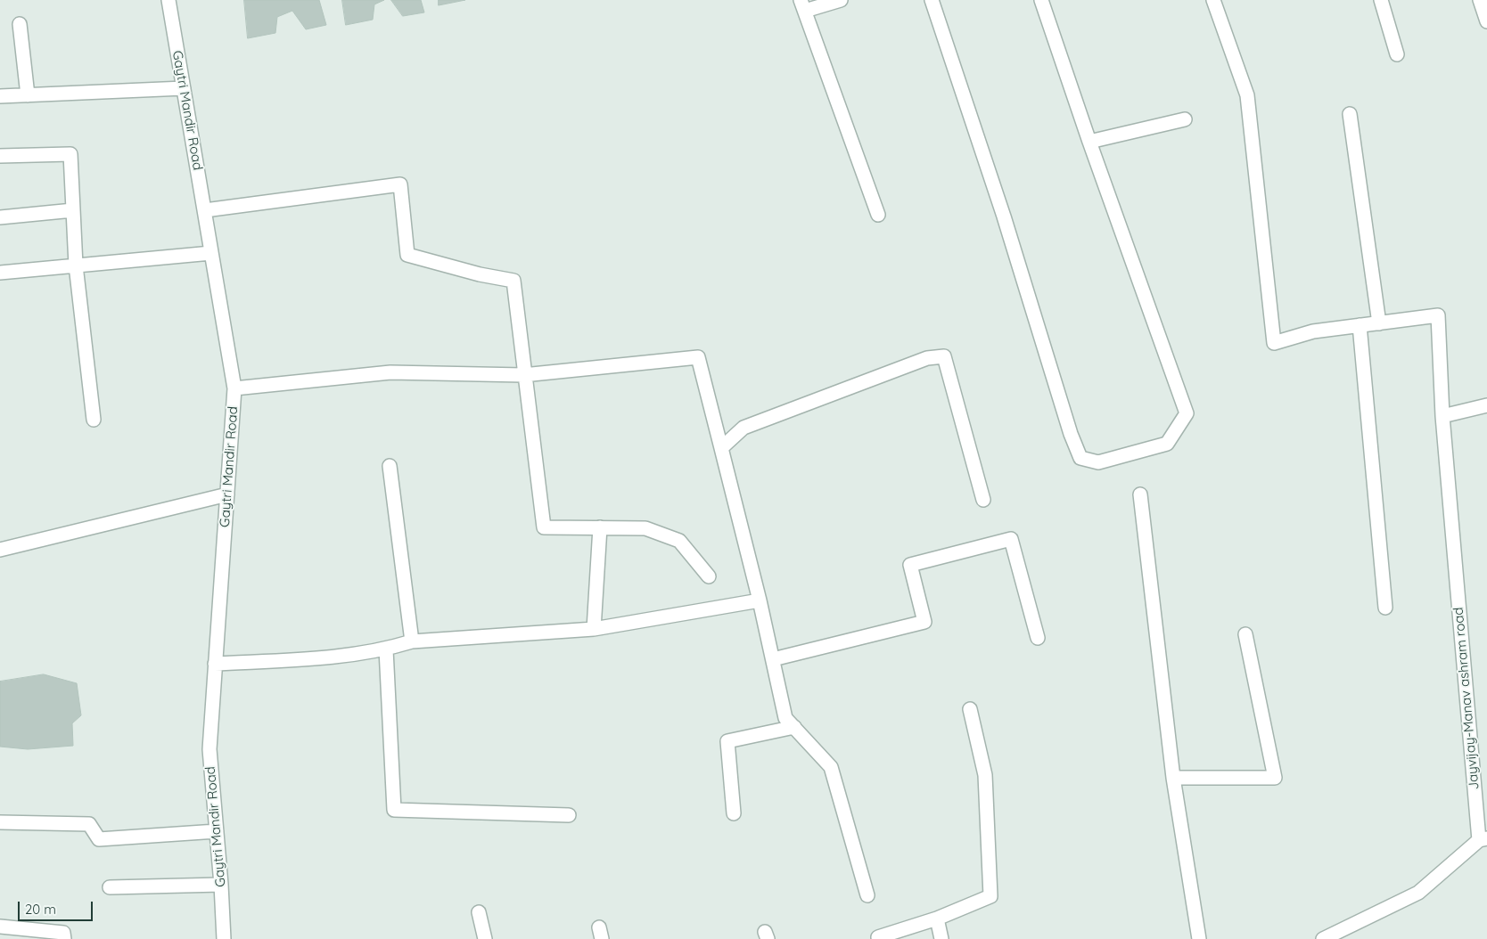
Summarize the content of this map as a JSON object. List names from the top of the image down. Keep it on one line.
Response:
{"streets":{"street":["Gaytri Mandir Road","Jayvijay-Manav ashram road"]},"scale_bar":"20 m"}
